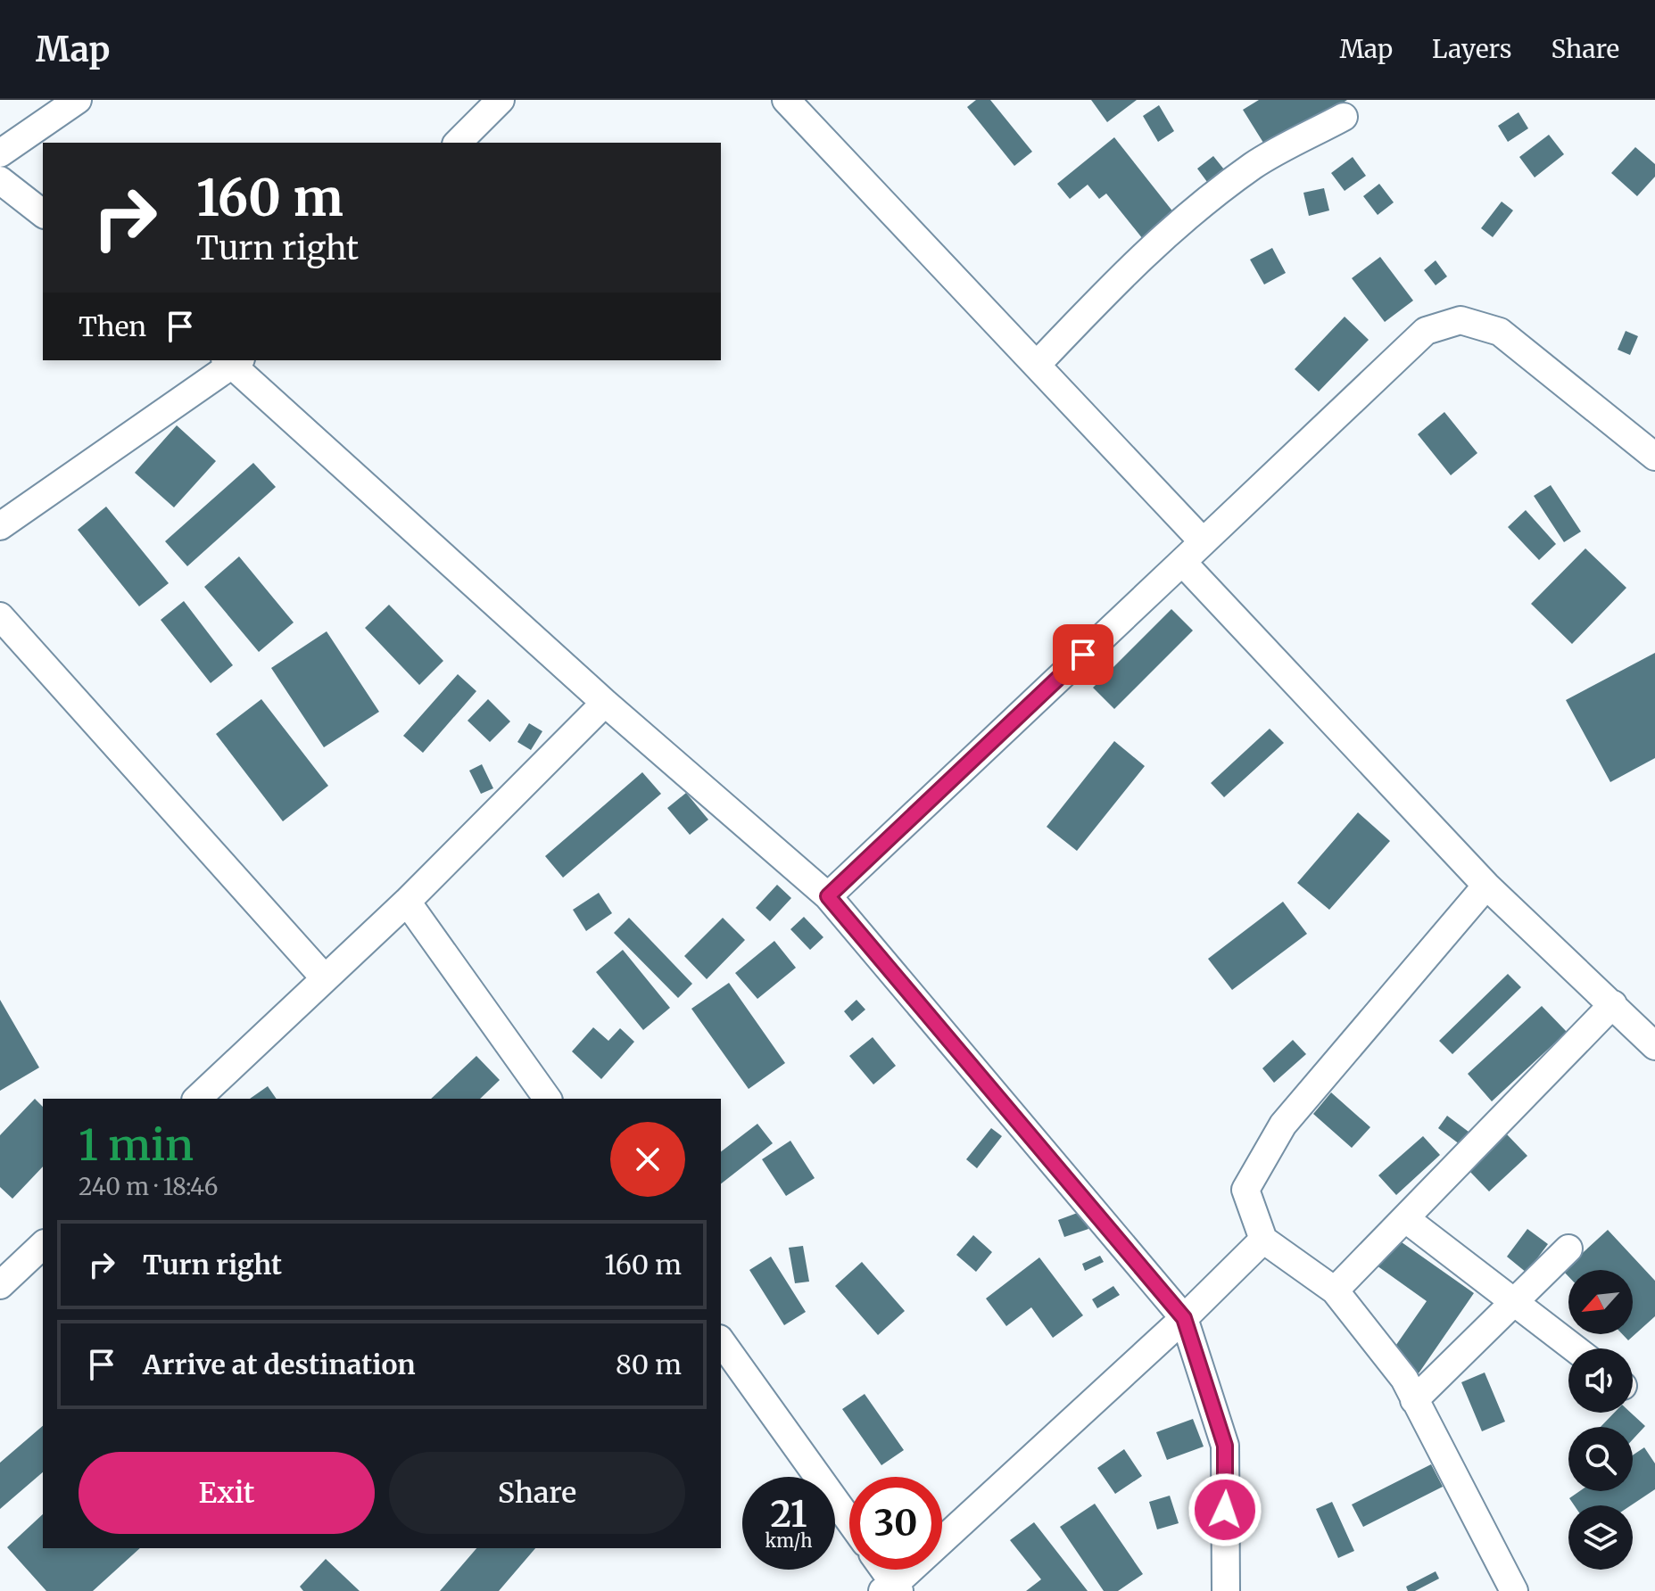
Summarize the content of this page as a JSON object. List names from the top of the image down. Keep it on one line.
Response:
{"north":"bottom left","page":{"header":"Map","nav":["Map","Layers","Share"],"turn":["160 m","Turn right"],"then":"Then","heading":["1 min","240 m · 18:46"],"list":[{"name":"Turn right","value":"160 m"},{"name":"Arrive at destination","value":"80 m"}],"buttons":["Exit","Share"],"speed":"21 km/h","limit":"30"}}
